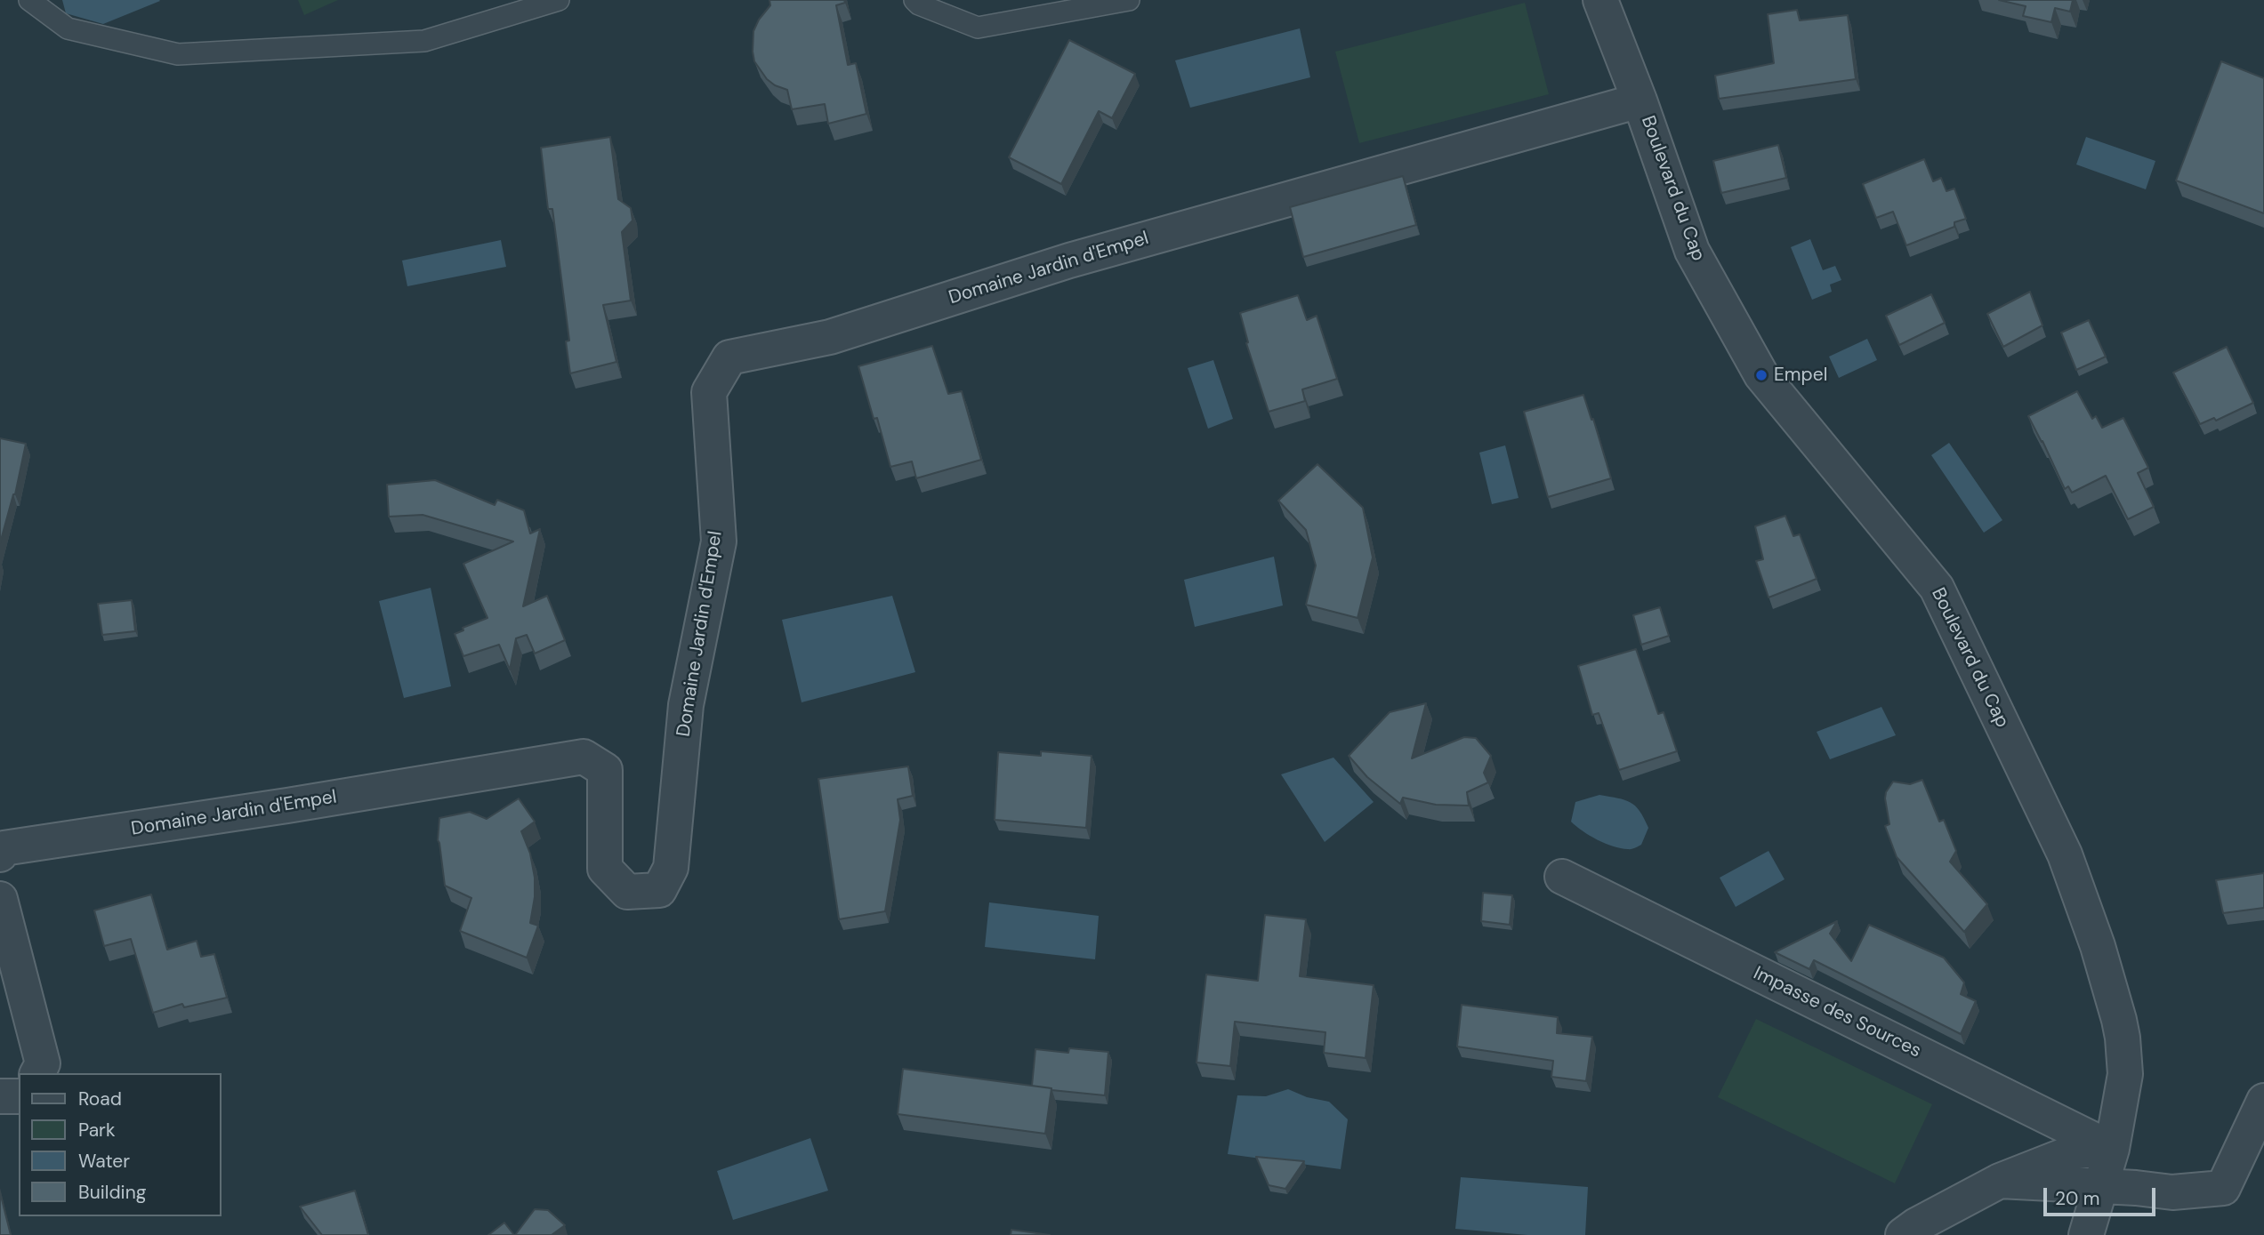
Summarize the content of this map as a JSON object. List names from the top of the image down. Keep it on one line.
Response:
{"streets":{"street":["Boulevard du Cap","Domaine Jardin d'Empel","Impasse des Sources"]},"crossings":[["Boulevard du Cap","Domaine Jardin d'Empel"],["Boulevard du Cap","Impasse des Sources"]],"places":["Empel"],"legend":["Road","Park","Water","Building"],"scale_bar":"20 m"}
